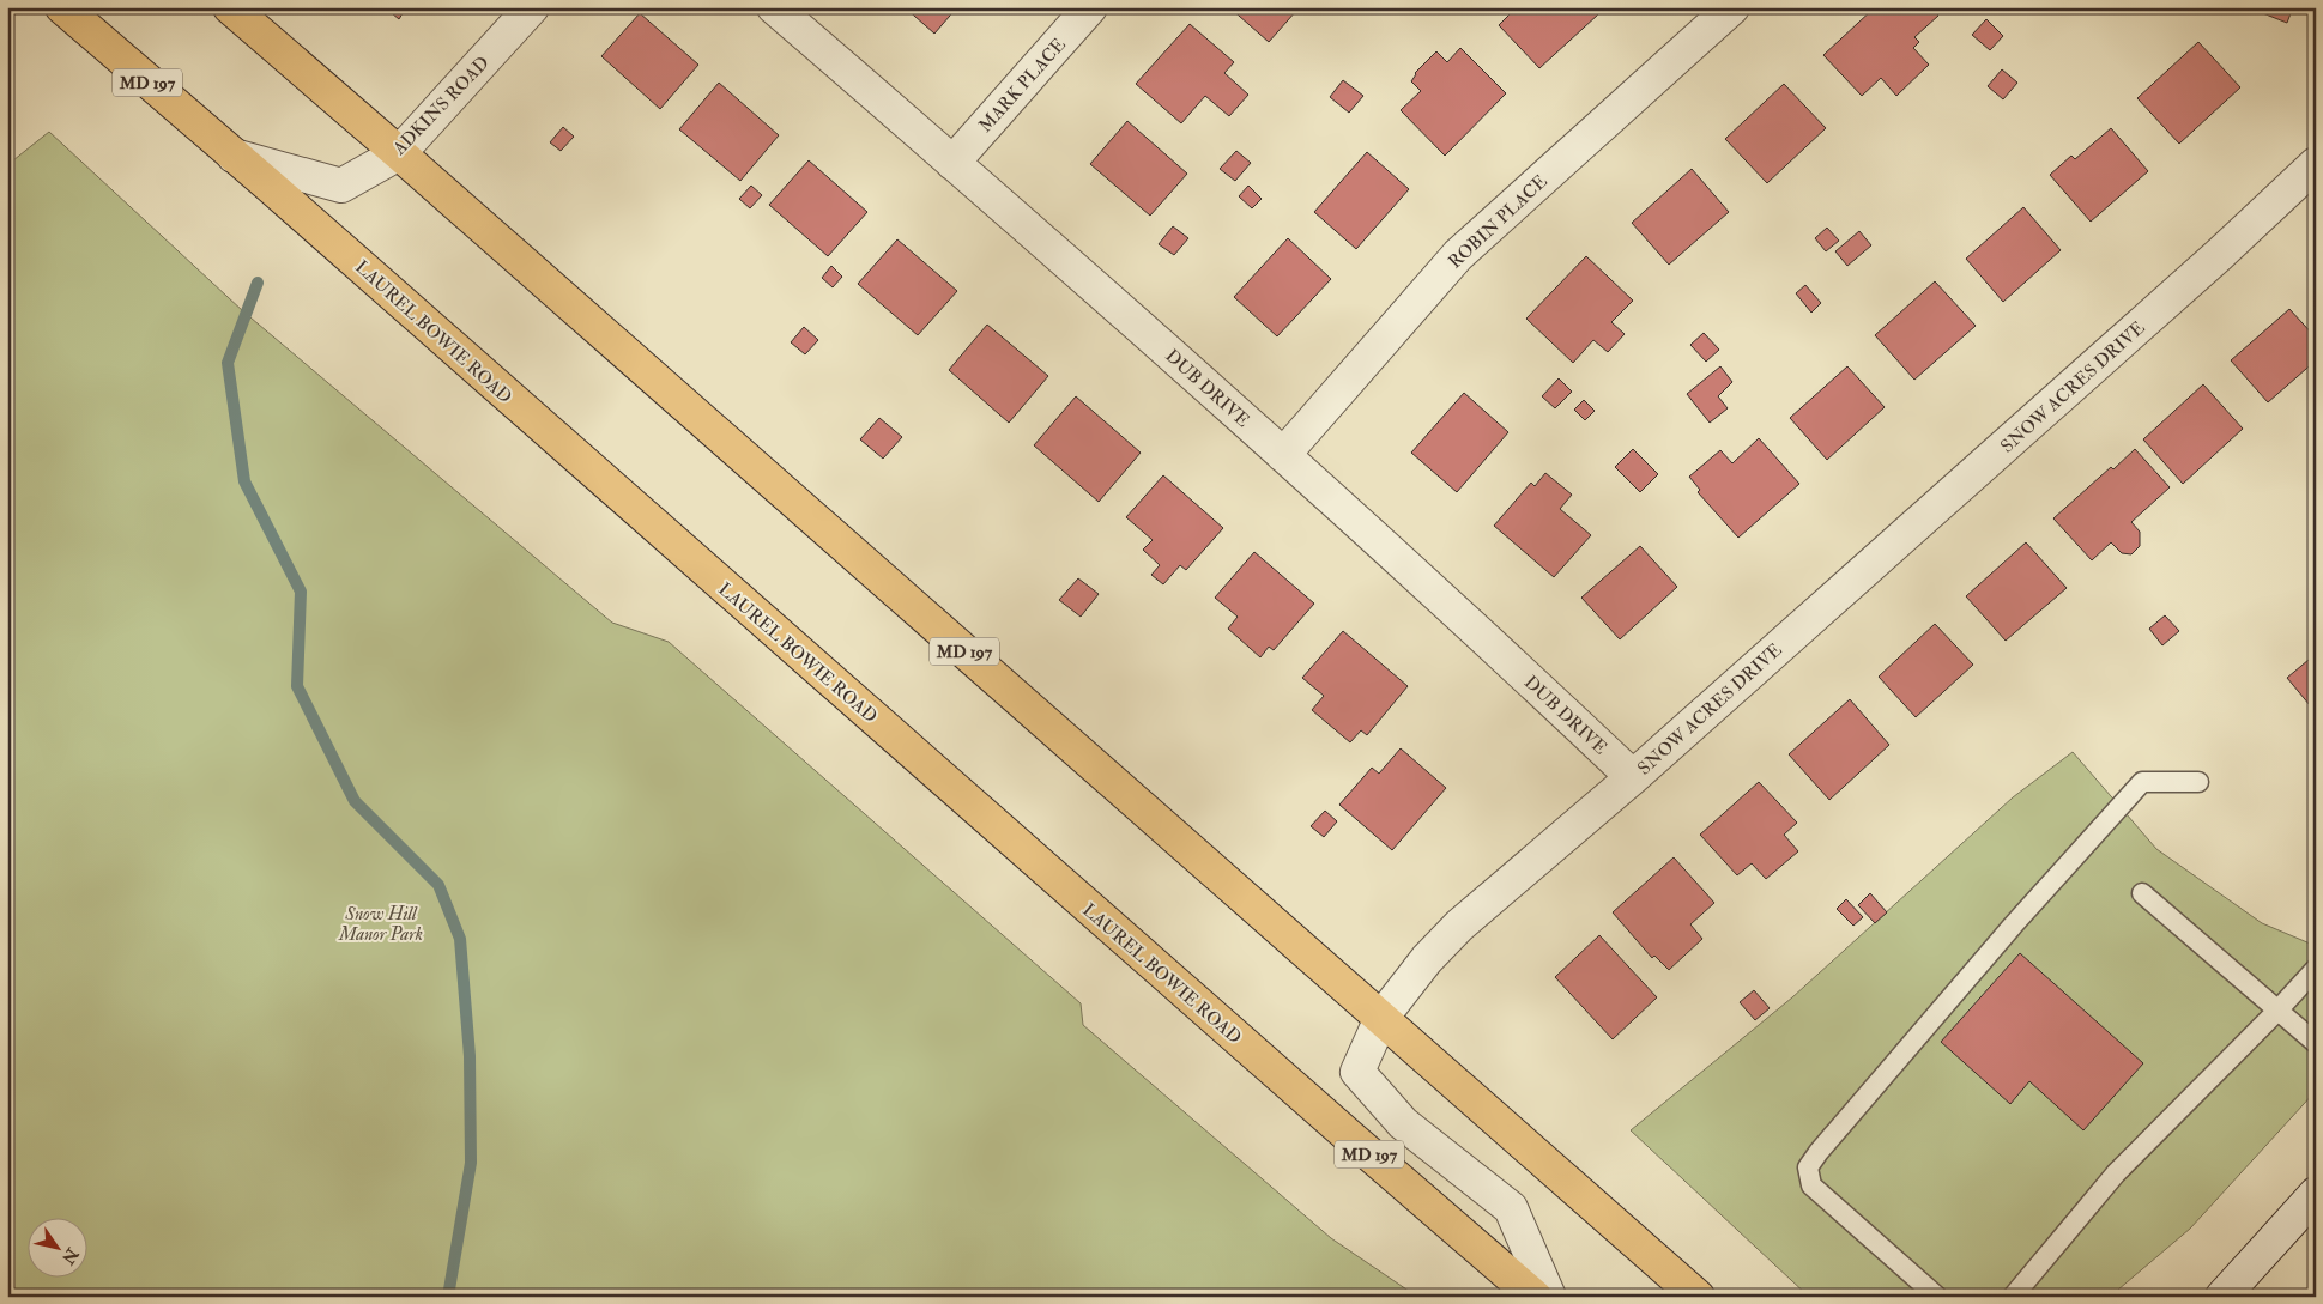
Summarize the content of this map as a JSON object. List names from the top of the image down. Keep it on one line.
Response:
{"streets":{"main road":["MD 197","LAUREL BOWIE ROAD"],"street":["MARK PLACE","ADKINS ROAD","ROBIN PLACE","SNOW ACRES DRIVE","DUB DRIVE"]},"crossings":[["MD 197","ADKINS ROAD"],["MD 197","SNOW ACRES DRIVE"],["MARK PLACE","DUB DRIVE"],["ADKINS ROAD","LAUREL BOWIE ROAD"],["ROBIN PLACE","DUB DRIVE"],["SNOW ACRES DRIVE","DUB DRIVE"]],"parks":["Snow Hill Manor Park"],"north":"bottom right"}
